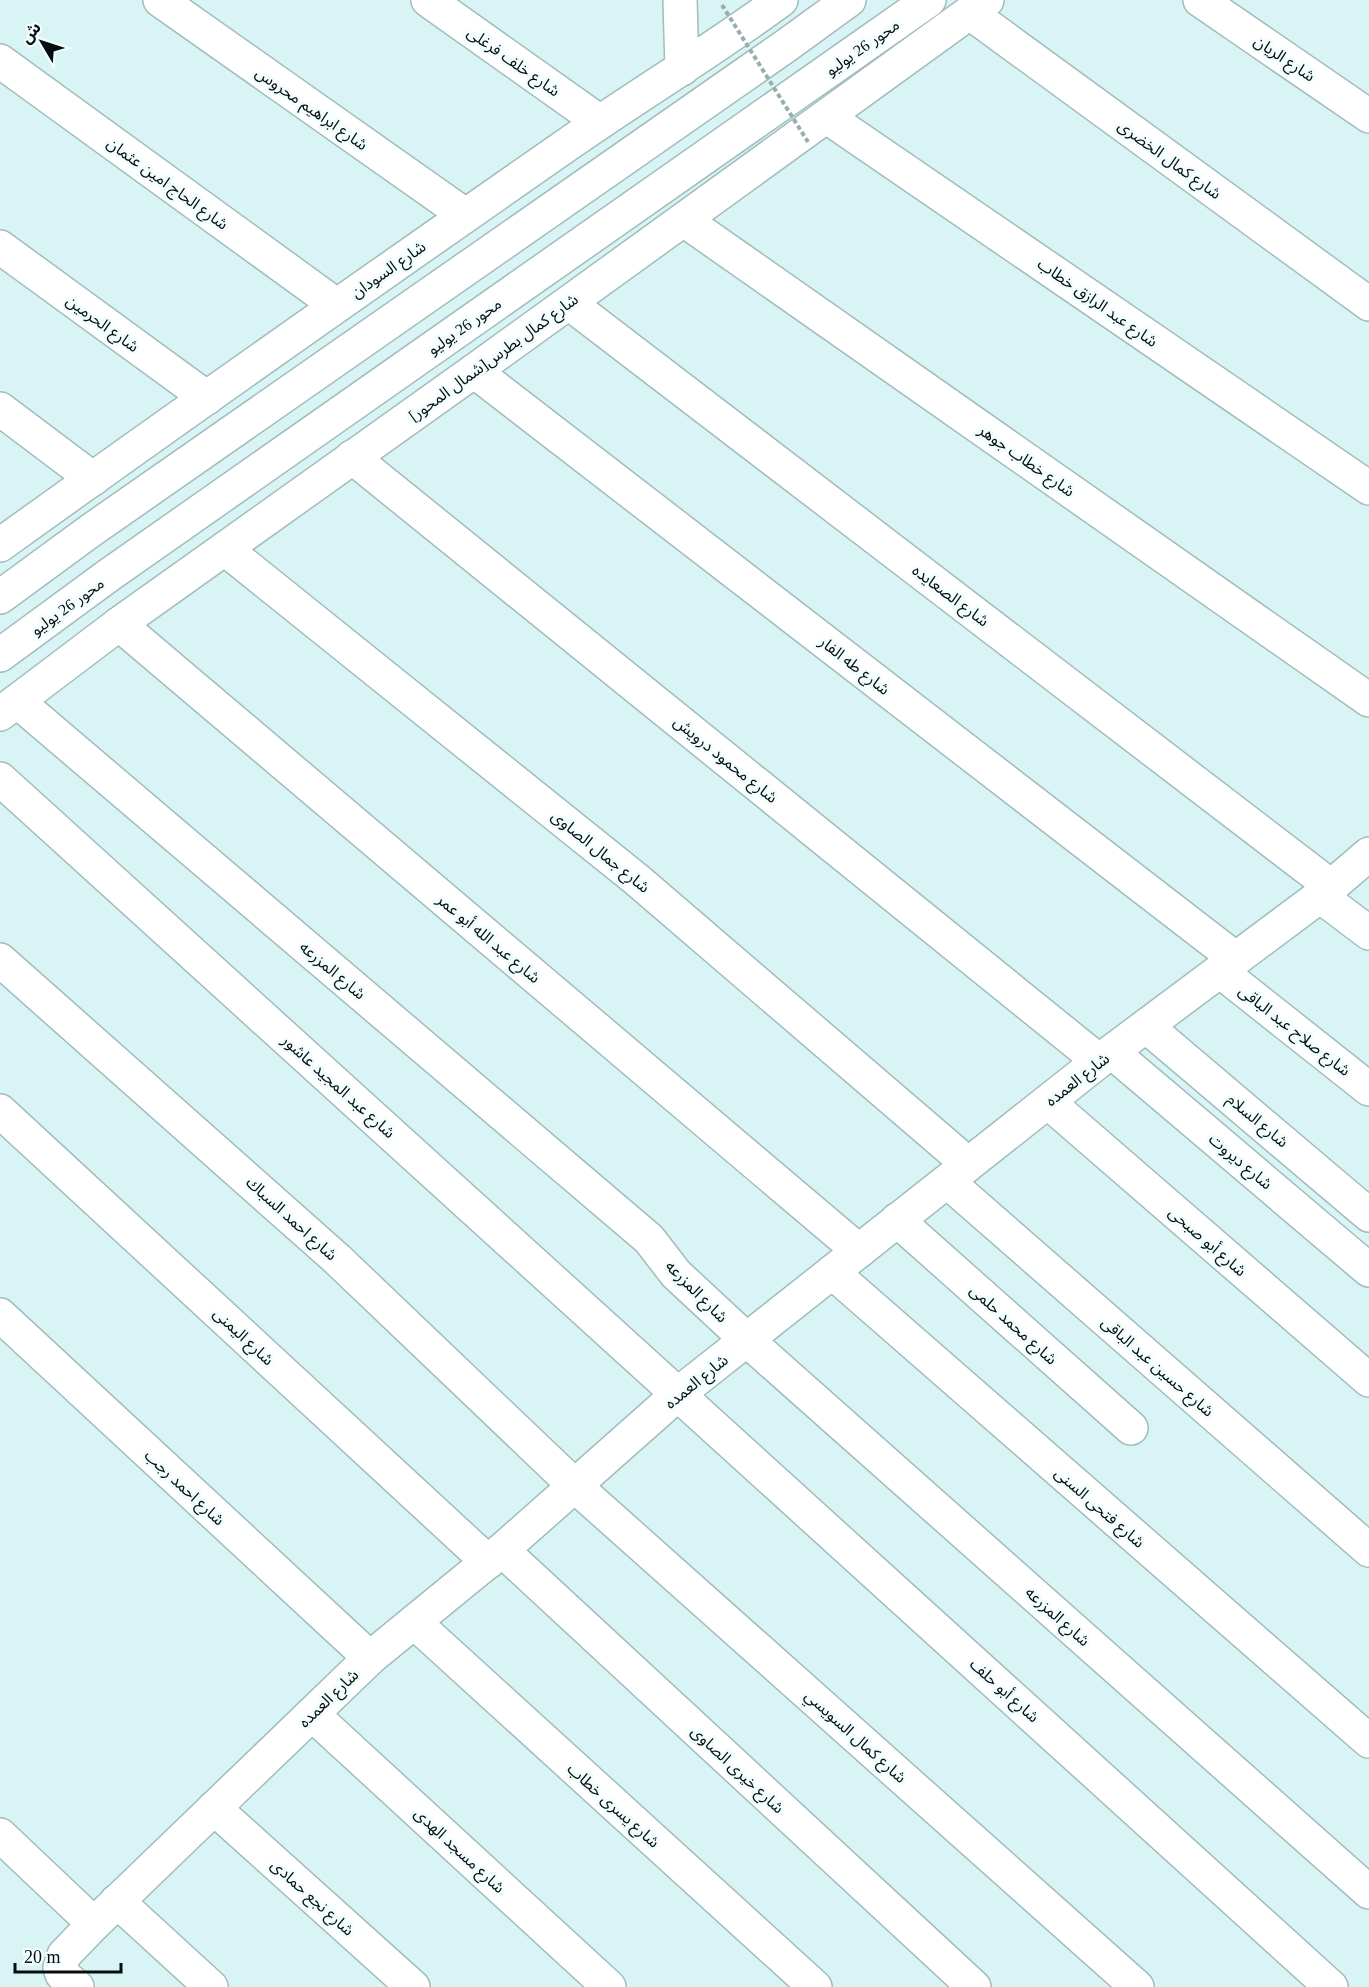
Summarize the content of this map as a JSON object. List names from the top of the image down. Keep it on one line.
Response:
{"streets":{"main road":["محور 26 يوليو","شارع الريان","شارع خلف فرغلى","شارع ابراهيم محروس","شارع كمال الخضرى","شارع الحاج امين عثمان","شارع السودان","شارع عبد الرازق خطاب","شارع الحرمين","شارع كمال بطرس[شمال المحور]","شارع خطاب جوهر","شارع الصعايده","شارع طه الفار","شارع محمود درويش","شارع جمال الصاوى","شارع عبد الله أبو عمر","شارع المزرعه","شارع صلاح عبد الباقى","شارع العمده","شارع عبد المجيد عاشور","شارع السلام","شارع ديروت","شارع احمد السباك","شارع أبو صبحى","شارع محمد حلمى","شارع اليمنى","شارع حسين عبد الباقى","شارع احمد رجب","شارع فتحى السنى","شارع أبو حلف","شارع كمال السويسي","شارع خيرى الصاوى","شارع يسرى خطاب","شارع مسجد الهدى","شارع نجع حمادى"]},"crossings":[["شارع خلف فرغلى","شارع السودان"],["شارع ابراهيم محروس","شارع السودان"],["شارع كمال الخضرى","شارع كمال بطرس[شمال المحور]"],["شارع الحاج امين عثمان","شارع السودان"],["شارع السودان","شارع الحرمين"],["شارع عبد الرازق خطاب","شارع كمال بطرس[شمال المحور]"],["شارع كمال بطرس[شمال المحور]","شارع خطاب جوهر"],["شارع كمال بطرس[شمال المحور]","شارع الصعايده"],["شارع كمال بطرس[شمال المحور]","شارع طه الفار"],["شارع كمال بطرس[شمال المحور]","شارع محمود درويش"],["شارع كمال بطرس[شمال المحور]","شارع جمال الصاوى"],["شارع كمال بطرس[شمال المحور]","شارع عبد الله أبو عمر"],["شارع كمال بطرس[شمال المحور]","شارع المزرعه"],["شارع الصعايده","شارع العمده"],["شارع طه الفار","شارع صلاح عبد الباقى"],["شارع طه الفار","شارع العمده"],["شارع محمود درويش","شارع العمده"],["شارع محمود درويش","شارع ديروت"],["شارع جمال الصاوى","شارع العمده"],["شارع جمال الصاوى","شارع حسين عبد الباقى"],["شارع عبد الله أبو عمر","شارع العمده"],["شارع المزرعه","شارع العمده"],["شارع صلاح عبد الباقى","شارع العمده"],["شارع العمده","شارع عبد المجيد عاشور"],["شارع العمده","شارع السلام"],["شارع العمده","شارع ديروت"],["شارع العمده","شارع احمد السباك"],["شارع العمده","شارع أبو صبحى"],["شارع العمده","شارع محمد حلمى"],["شارع العمده","شارع اليمنى"],["شارع العمده","شارع حسين عبد الباقى"],["شارع العمده","شارع احمد رجب"],["شارع العمده","شارع فتحى السنى"],["شارع العمده","شارع أبو حلف"],["شارع العمده","شارع كمال السويسي"],["شارع العمده","شارع خيرى الصاوى"],["شارع العمده","شارع يسرى خطاب"],["شارع العمده","شارع مسجد الهدى"],["شارع العمده","شارع نجع حمادى"],["شارع عبد المجيد عاشور","شارع أبو حلف"],["شارع احمد السباك","شارع كمال السويسي"],["شارع اليمنى","شارع خيرى الصاوى"]],"scale_bar":"20 m","north":"top left"}
